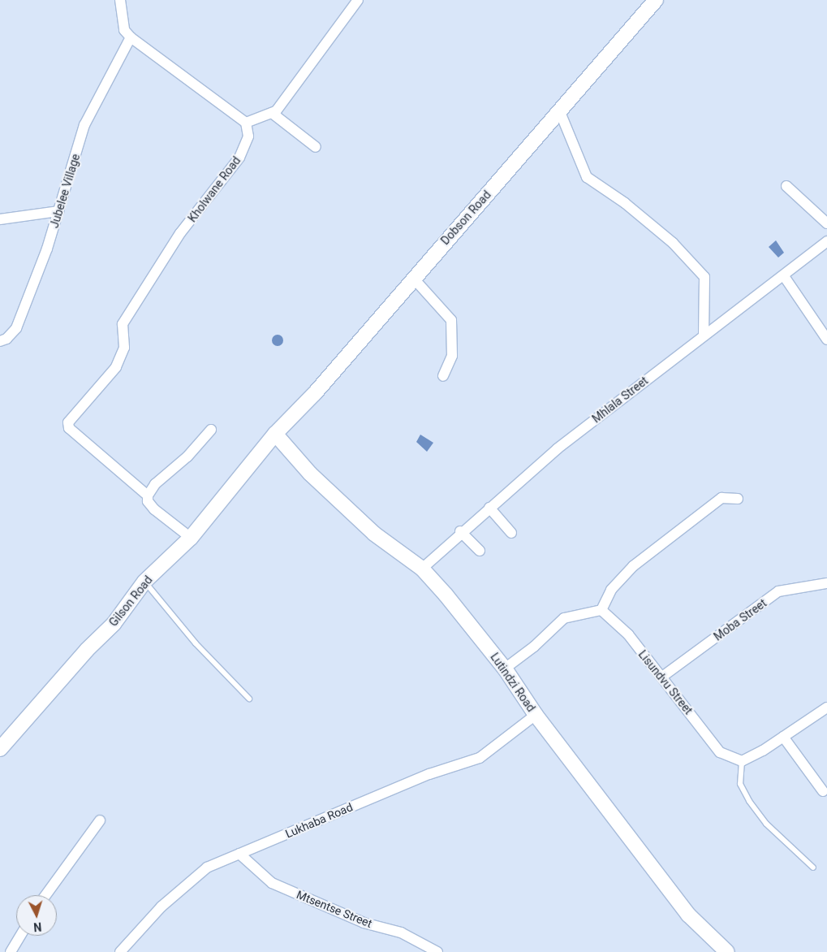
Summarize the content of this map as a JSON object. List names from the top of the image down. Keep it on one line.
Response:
{"streets":{"street":["Kholwane Road","Jubelee Village","Dobson Road","Mhlala Street","Gilson Road","Moba Street","Lutindzi Road","Lisundvu Street","Lukhaba Road","Mtsentse Street"]},"crossings":[["Dobson Road","Gilson Road"],["Dobson Road","Lutindzi Road"],["Mhlala Street","Lutindzi Road"],["Gilson Road","Lutindzi Road"],["Moba Street","Lisundvu Street"],["Lutindzi Road","Lukhaba Road"],["Lukhaba Road","Mtsentse Street"]],"north":"bottom"}
